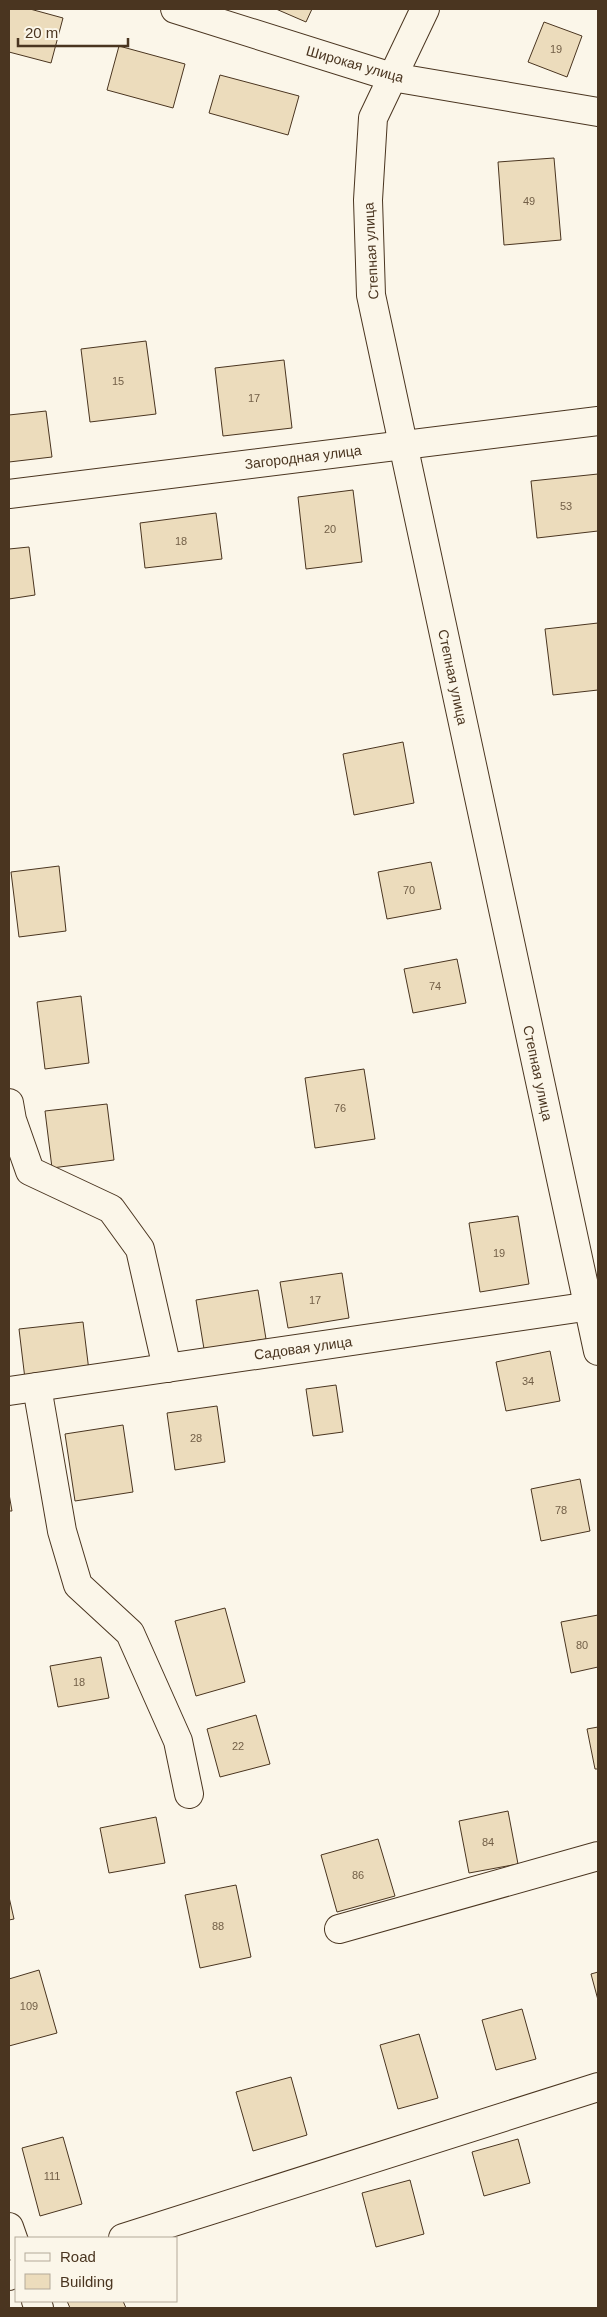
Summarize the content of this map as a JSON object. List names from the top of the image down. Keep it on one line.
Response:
{"streets":{"street":["Широкая улица","Степная улица","Загородная улица","Садовая улица"]},"crossings":[["Широкая улица","Степная улица"],["Степная улица","Загородная улица"],["Степная улица","Садовая улица"]],"house_numbers":["19","49","15","17","53","20","18","70","74","76","19","17","34","28","78","80","18","22","84","86","88","109","111"],"legend":["Road","Building"],"scale_bar":"20 m"}
